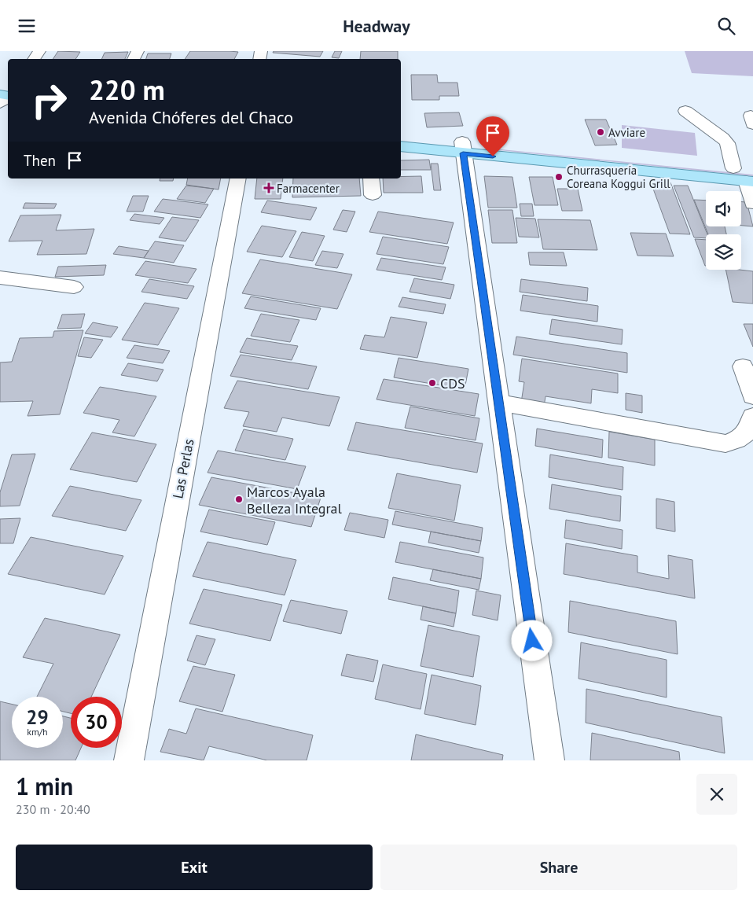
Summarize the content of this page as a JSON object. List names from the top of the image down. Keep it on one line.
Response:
{"streets":{"street":["Las Perlas"]},"places":{"other":["Avviare","Churrasquería Coreana Koggui Grill","CDS","Marcos Ayala Belleza Integral"],"health":["Farmacenter"]},"page":{"header":"Headway","turn":["220 m","Avenida Chóferes del Chaco"],"then":"Then","speed":"29 km/h","limit":"30","heading":["1 min","230 m · 20:40"],"buttons":["Exit","Share"]}}
